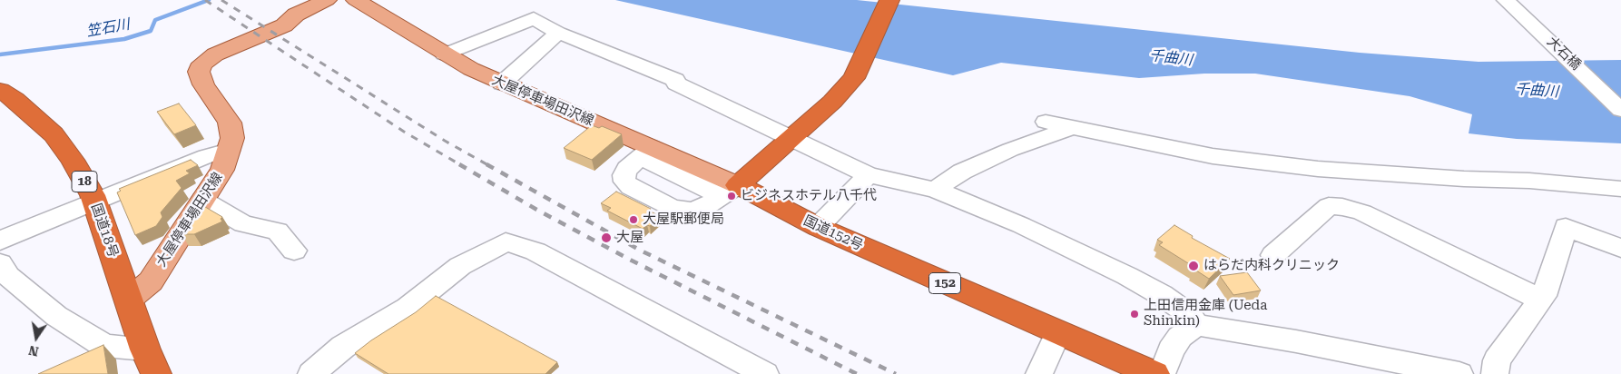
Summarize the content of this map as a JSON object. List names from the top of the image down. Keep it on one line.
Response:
{"streets":{"highway":["18","国道18号","国道152号","152"],"main road":["大屋停車場田沢線"],"street":["大石橋"]},"crossings":[["大屋停車場田沢線","国道18号"],["大屋停車場田沢線","国道152号"]],"water":["笠石川","千曲川"],"places":["ビジネスホテル八千代","大屋駅郵便局","大屋","はらだ内科クリニック","上田信用金庫 (Ueda Shinkin)"],"north":"bottom"}
